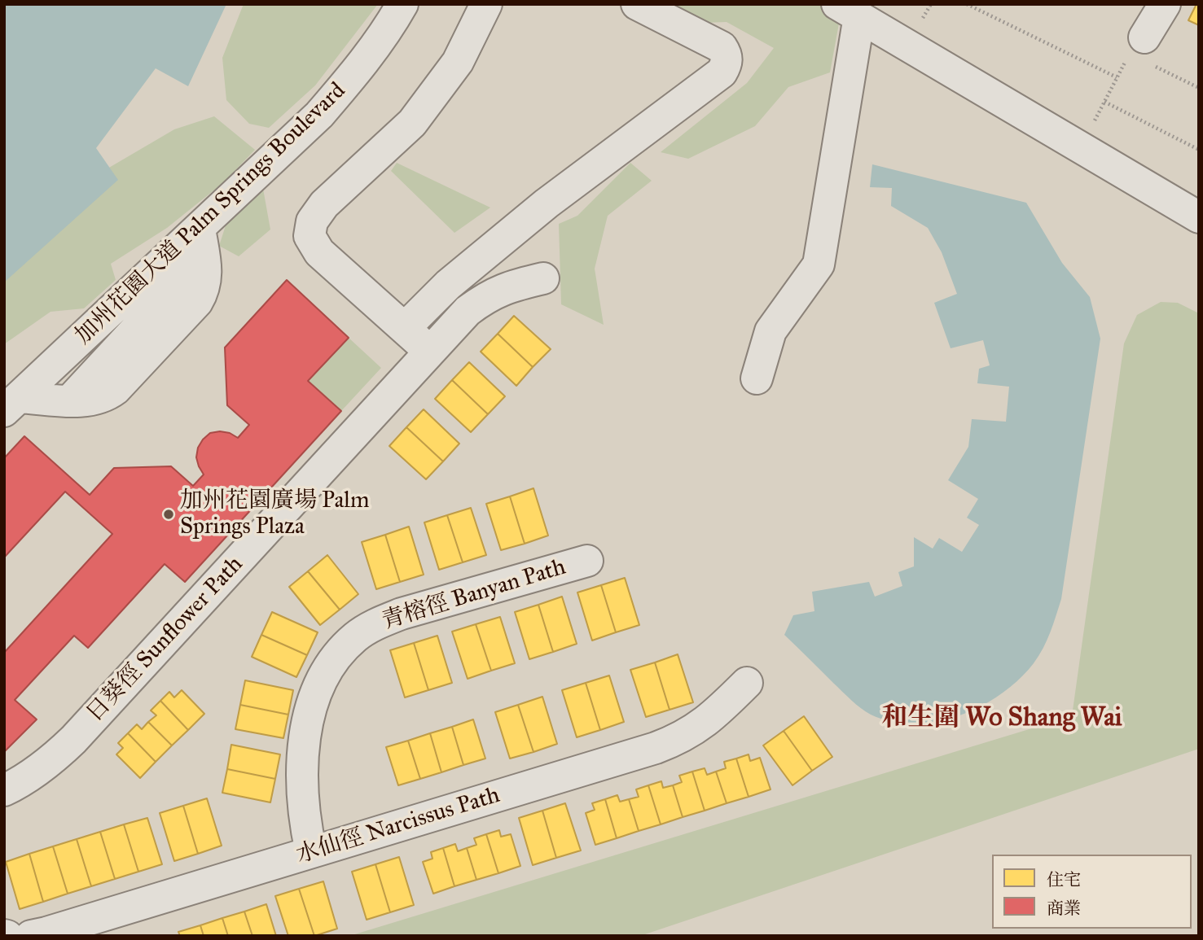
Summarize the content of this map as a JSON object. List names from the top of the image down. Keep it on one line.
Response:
{"streets":{"street":["加州花園大道 Palm Springs Boulevard","青榕徑 Banyan Path","日葵徑 Sunflower Path","水仙徑 Narcissus Path"]},"crossings":[["青榕徑 Banyan Path","水仙徑 Narcissus Path"]],"districts":["和生圍 Wo Shang Wai"],"places":["加州花園廣場 Palm Springs Plaza"],"legend":["住宅","商業"]}
